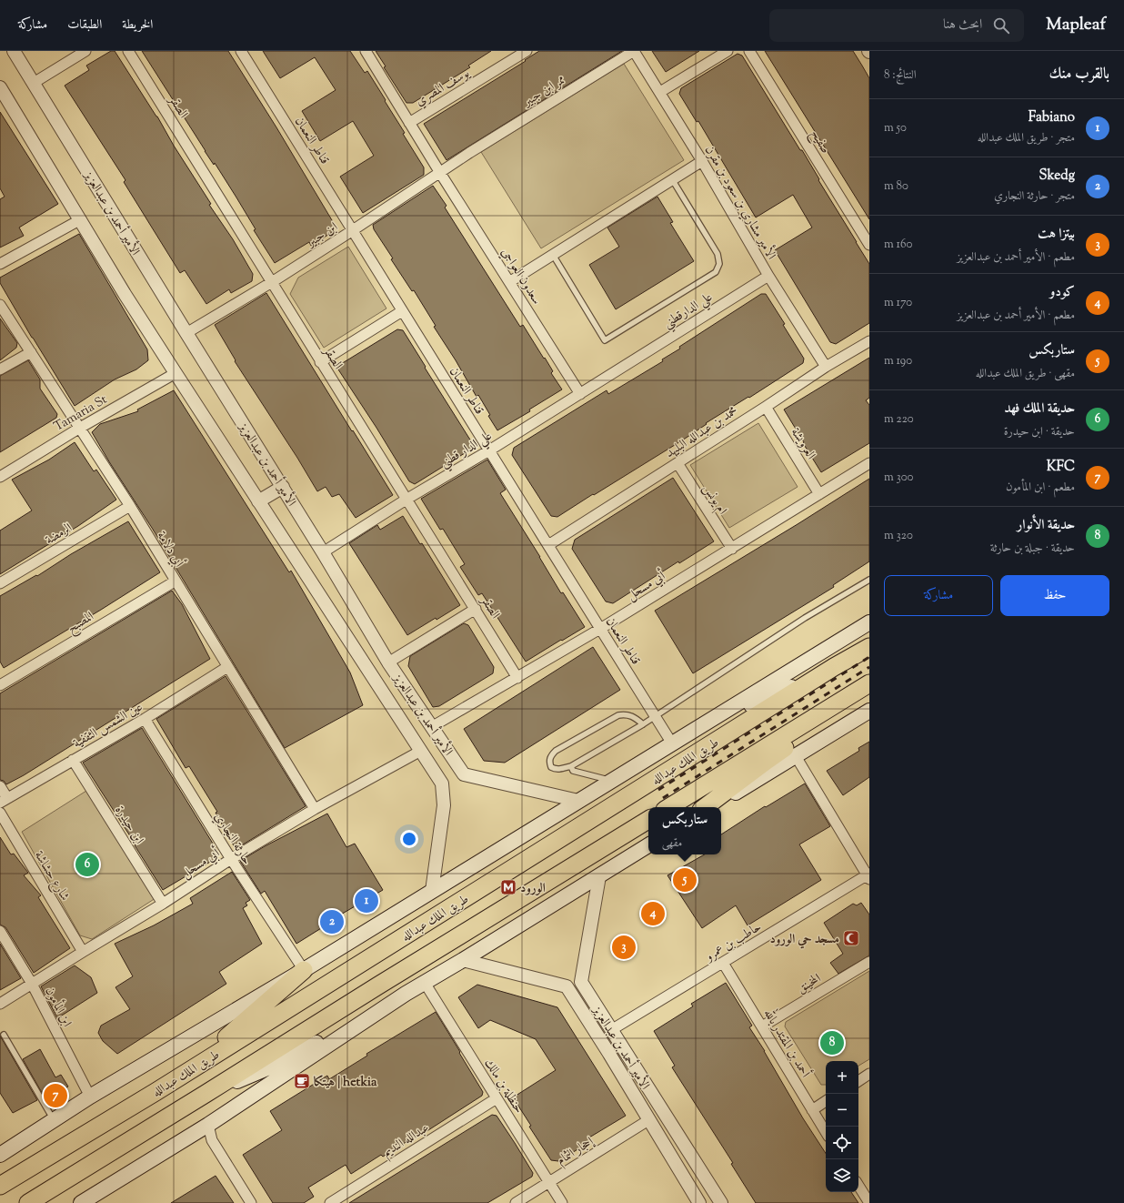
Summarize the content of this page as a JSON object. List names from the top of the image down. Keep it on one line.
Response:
{"streets":{"highway":["طريق الملك عبدالله"],"street":["يوسف المصري","ممر ابن جبير","الصقر","قناطر النعمان","صفيح","الأمير مشاري بن سعود بن مقرن","الأمير أحمد بن عبدالعزيز","ابن جبير","سعدون العواجي","علي الدارقطني","Tamaria St","محمد بن عبدالله البليهد","العرويشة","علي الدار قطني","ام يونس","الرمضة","أبي دلامة","أبي مسحل","المصبح","عين الشمس الثقفية","ابن حيدرة","حارثة النجاري","شارع حشاشة","حاطب بن عمرو","المخينق","ابن المأمون","أحمد بن المقتدر بالله","حنظلة بن مالك","عبدالله النديم","إحجار الثمام"]},"crossings":[["يوسف المصري","سعدون العواجي"],["ممر ابن جبير","الأمير مشاري بن سعود بن مقرن"],["ممر ابن جبير","ابن جبير"],["الصقر","ابن جبير"],["الصقر","علي الدار قطني"],["الصقر","أبي مسحل"],["قناطر النعمان","ابن جبير"],["قناطر النعمان","محمد بن عبدالله البليهد"],["قناطر النعمان","علي الدار قطني"],["قناطر النعمان","أبي مسحل"],["الأمير مشاري بن سعود بن مقرن","علي الدارقطني"],["الأمير مشاري بن سعود بن مقرن","محمد بن عبدالله البليهد"],["الأمير أحمد بن عبدالعزيز","ابن جبير"],["الأمير أحمد بن عبدالعزيز","Tamaria St"],["الأمير أحمد بن عبدالعزيز","علي الدار قطني"],["الأمير أحمد بن عبدالعزيز","أبي مسحل"],["الأمير أحمد بن عبدالعزيز","حاطب بن عمرو"],["الأمير أحمد بن عبدالعزيز","إحجار الثمام"],["ابن جبير","سعدون العواجي"],["سعدون العواجي","علي الدار قطني"],["علي الدارقطني","علي الدار قطني"],["Tamaria St","أبي دلامة"],["محمد بن عبدالله البليهد","العرويشة"],["محمد بن عبدالله البليهد","ام يونس"],["العرويشة","أبي مسحل"],["ام يونس","أبي مسحل"],["الرمضة","أبي دلامة"],["أبي دلامة","أبي مسحل"],["أبي دلامة","المصبح"],["أبي دلامة","عين الشمس الثقفية"],["أبي مسحل","ابن حيدرة"],["أبي مسحل","حارثة النجاري"],["أبي مسحل","شارع حشاشة"],["أبي مسحل","ابن المأمون"],["عين الشمس الثقفية","ابن حيدرة"],["عين الشمس الثقفية","حارثة النجاري"],["حاطب بن عمرو","أحمد بن المقتدر بالله"],["المخينق","أحمد بن المقتدر بالله"],["حنظلة بن مالك","عبدالله النديم"],["حنظلة بن مالك","إحجار الثمام"]],"places":{"metro station":["الورود"],"mosque":["مسجد حي الورود"],"cafe":["هيتكا | hetkia"]},"page":{"header":"Mapleaf","search":"ابحث هنا","nav":["الخريطة","الطبقات","مشاركة"],"heading":["بالقرب منك","النتائج: 8"],"list":[{"mark":"1","name":"Fabiano","note":"متجر · طريق الملك عبدالله","value":"50 m"},{"mark":"2","name":"Skedg","note":"متجر · حارثة النجاري","value":"80 m"},{"mark":"3","name":"بيتزا هت","note":"مطعم · الأمير أحمد بن عبدالعزيز","value":"160 m"},{"mark":"4","name":"كودو","note":"مطعم · الأمير أحمد بن عبدالعزيز","value":"170 m"},{"mark":"5","name":"ستاربكس","note":"مقهى · طريق الملك عبدالله","value":"190 m"},{"mark":"6","name":"حديقة الملك فهد","note":"حديقة · ابن حيدرة","value":"220 m"},{"mark":"7","name":"KFC","note":"مطعم · ابن المأمون","value":"300 m"},{"mark":"8","name":"حديقة الأنوار","note":"حديقة · جبلة بن حارثة","value":"320 m"}],"buttons":["حفظ","مشاركة"],"popup":["ستاربكس","مقهى"],"pins":["6","5","1","4","2","3","8","7"],"map_buttons":["+","−"]}}
